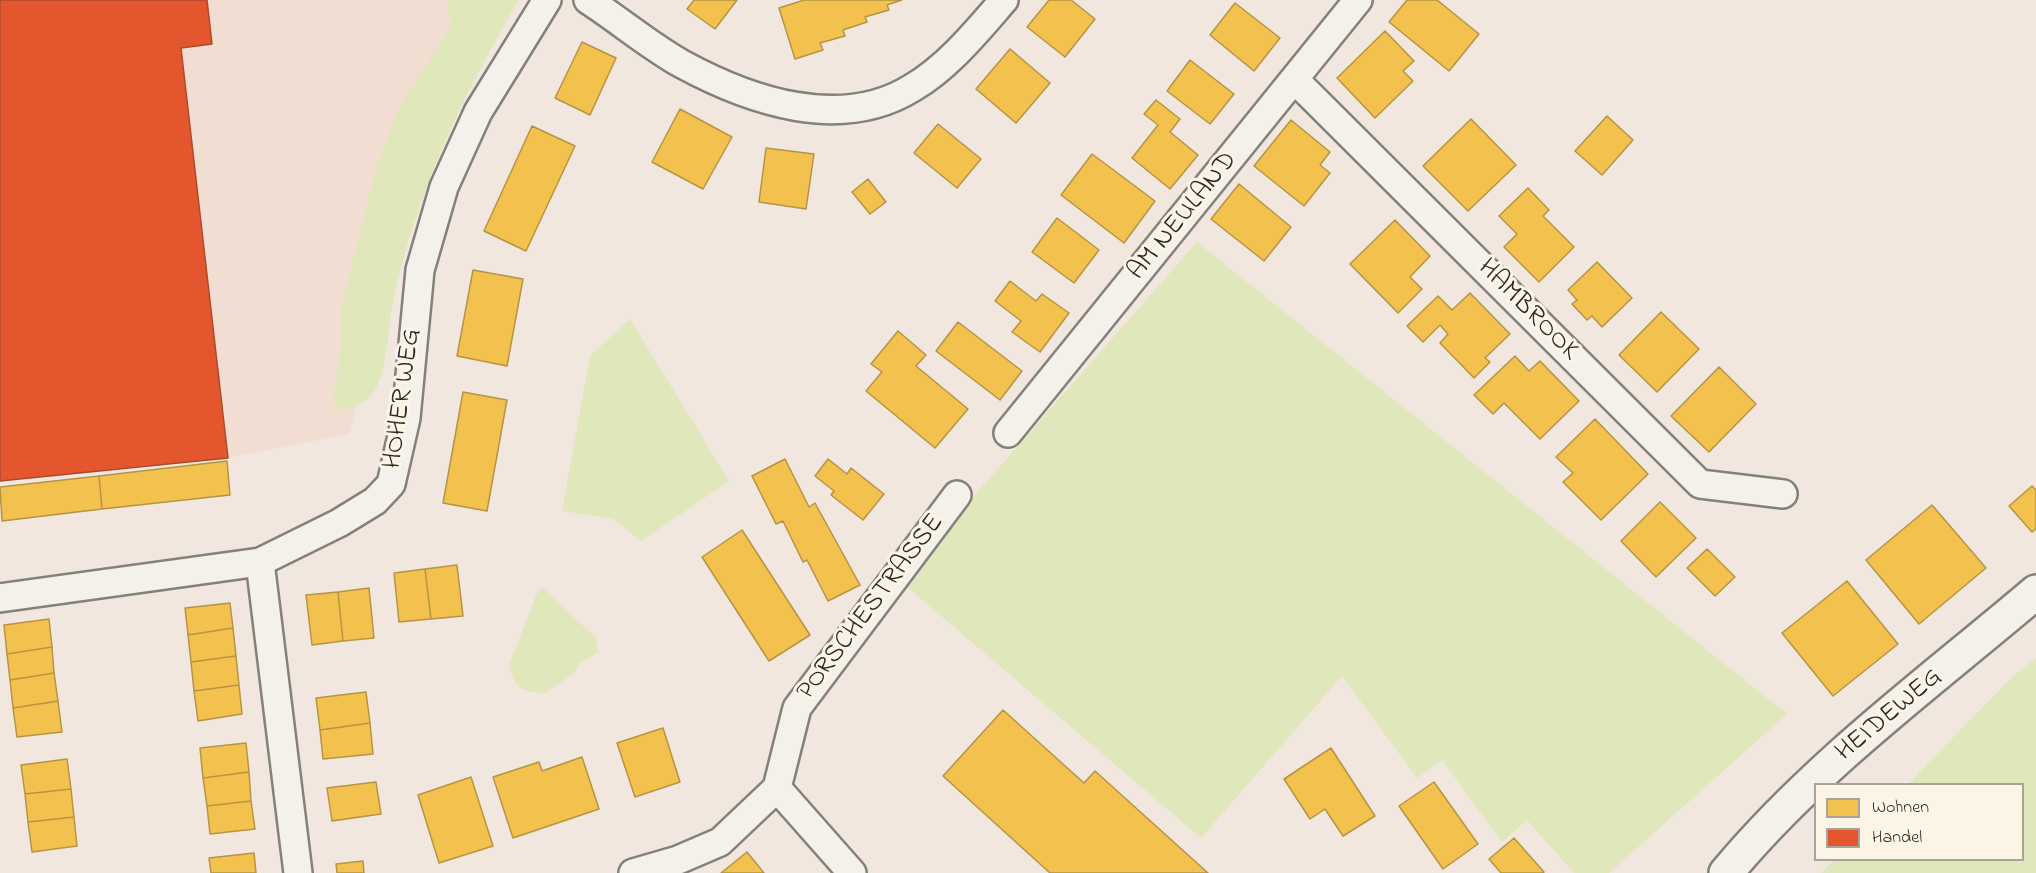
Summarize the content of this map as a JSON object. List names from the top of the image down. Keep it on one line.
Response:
{"streets":{"street":["AM NEULAND","HAMBROOK","HOHER WEG","PORSCHESTRASSE","HEIDEWEG"]},"crossings":[["AM NEULAND","HAMBROOK"]],"legend":["Wohnen","Handel"]}
